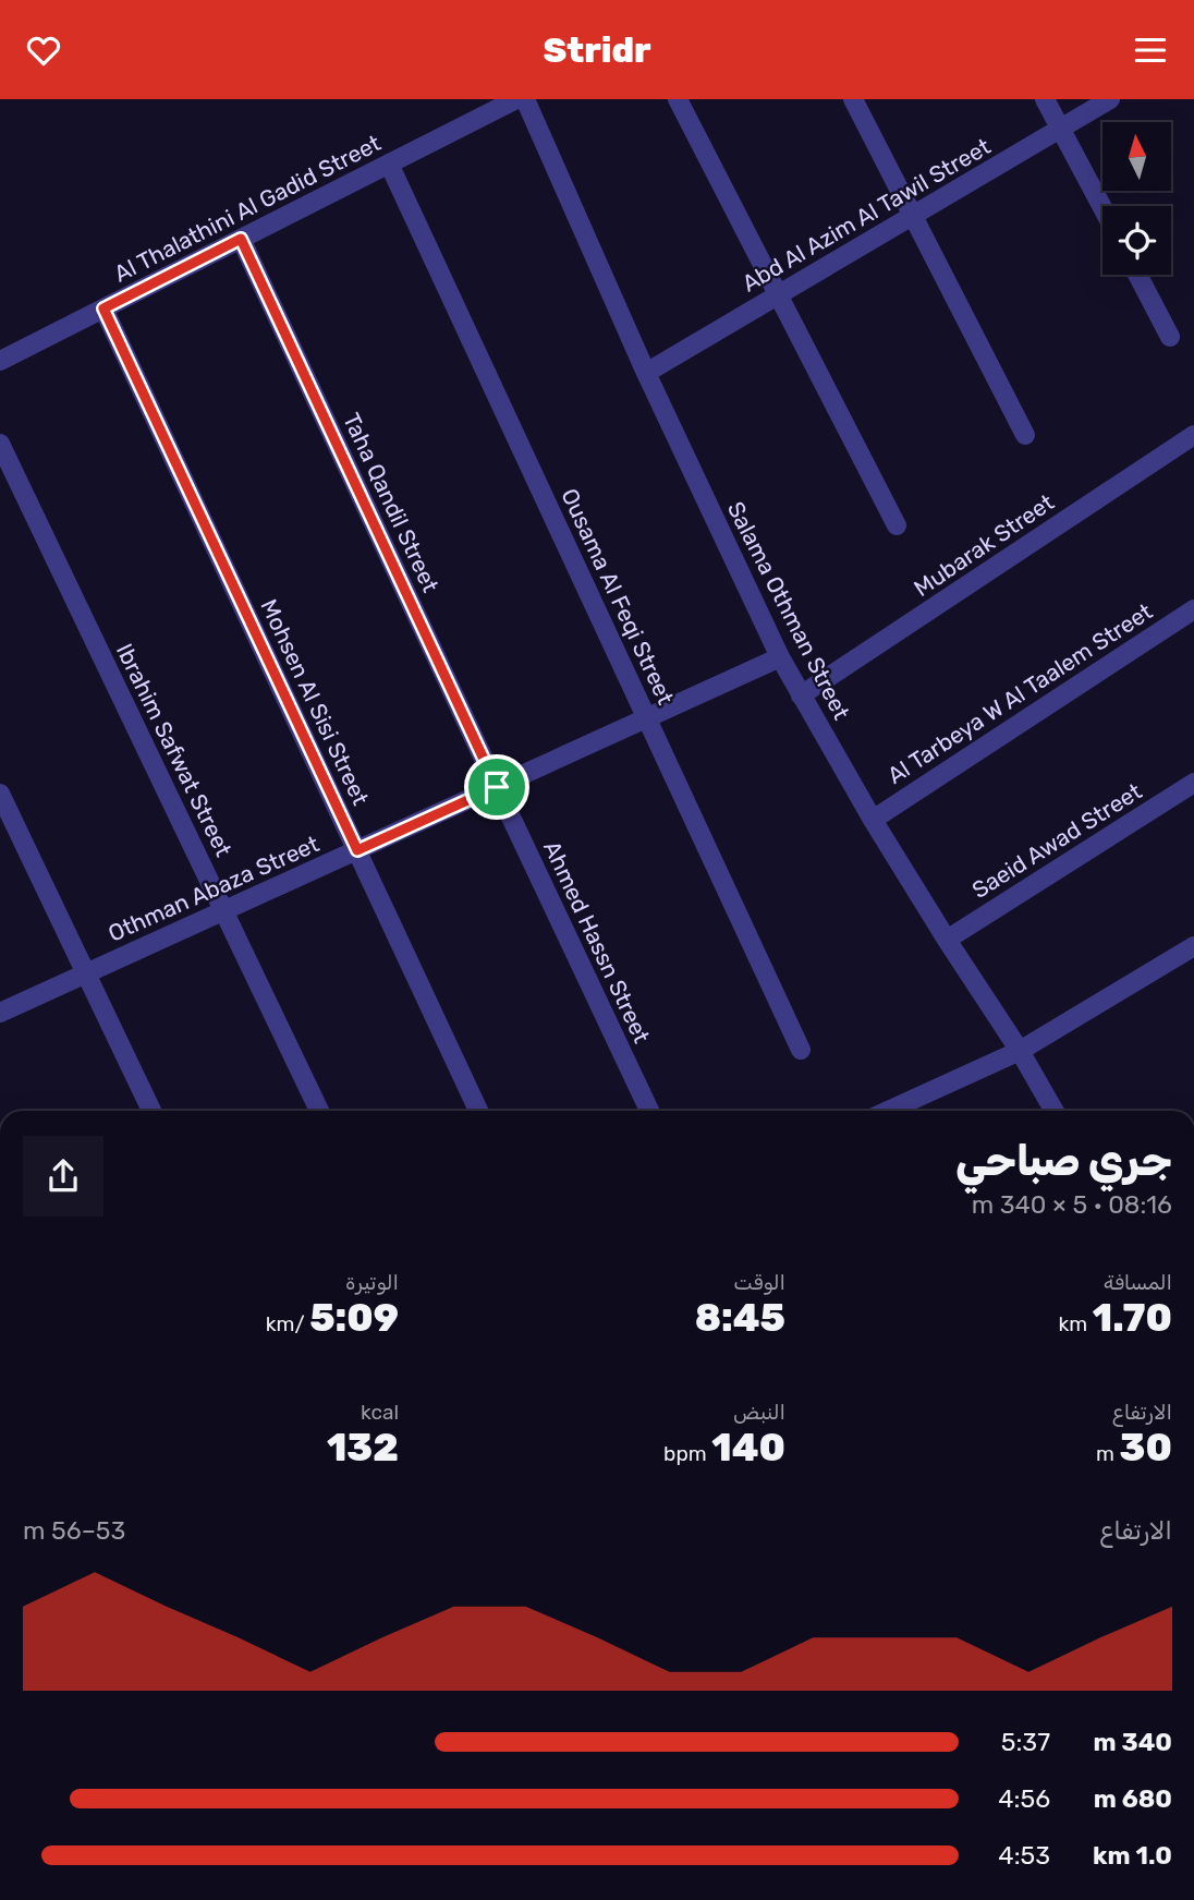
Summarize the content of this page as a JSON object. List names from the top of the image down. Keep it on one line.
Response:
{"streets":{"street":["Al Thalathini Al Gadid Street","Abd Al Azim Al Tawil Street","Taha Qandil Street","Mubarak Street","Ousama Al Feqi Street","Salama Othman Street","Al Tarbeya W Al Taalem Street","Mohsen Al Sisi Street","Ibrahim Safwat Street","Saeid Awad Street","Othman Abaza Street","Ahmed Hassn Street"]},"crossings":[["Al Thalathini Al Gadid Street","Taha Qandil Street"],["Al Thalathini Al Gadid Street","Ousama Al Feqi Street"],["Al Thalathini Al Gadid Street","Mohsen Al Sisi Street"],["Abd Al Azim Al Tawil Street","Salama Othman Street"],["Taha Qandil Street","Othman Abaza Street"],["Taha Qandil Street","Ahmed Hassn Street"],["Mubarak Street","Salama Othman Street"],["Ousama Al Feqi Street","Othman Abaza Street"],["Salama Othman Street","Al Tarbeya W Al Taalem Street"],["Salama Othman Street","Saeid Awad Street"],["Salama Othman Street","Othman Abaza Street"],["Mohsen Al Sisi Street","Othman Abaza Street"],["Ibrahim Safwat Street","Othman Abaza Street"],["Othman Abaza Street","Ahmed Hassn Street"]],"north":"top","page":{"header":"Stridr","heading":["جري صباحي","08:16 · 5 × 340 m"],"stats":[["المسافة","1.70 km"],["الوقت","8:45"],["الوتيرة","5:09 /km"],["الارتفاع","30 m"],["النبض","140 bpm"],["kcal","132"]],"chart":["الارتفاع","53–56 m"],"list":[{"name":"340 m","note":"5:37"},{"name":"680 m","note":"4:56"},{"name":"1.0 km","note":"4:53"}]}}
